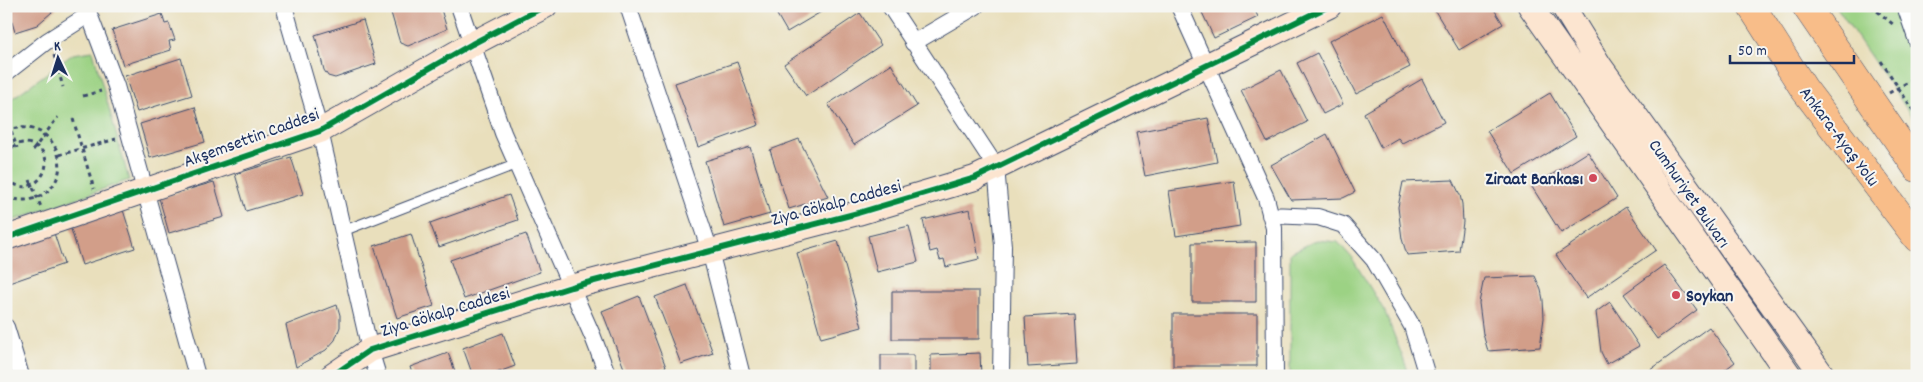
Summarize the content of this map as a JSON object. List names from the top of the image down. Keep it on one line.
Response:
{"streets":{"highway":["Ankara-Ayaş Yolu"],"street":["Akşemsettin Caddesi","Cumhuriyet Bulvarı","Ziya Gökalp Caddesi"]},"places":["Ziraat Bankası","Soykan"],"scale_bar":"50 m","north":"top"}
